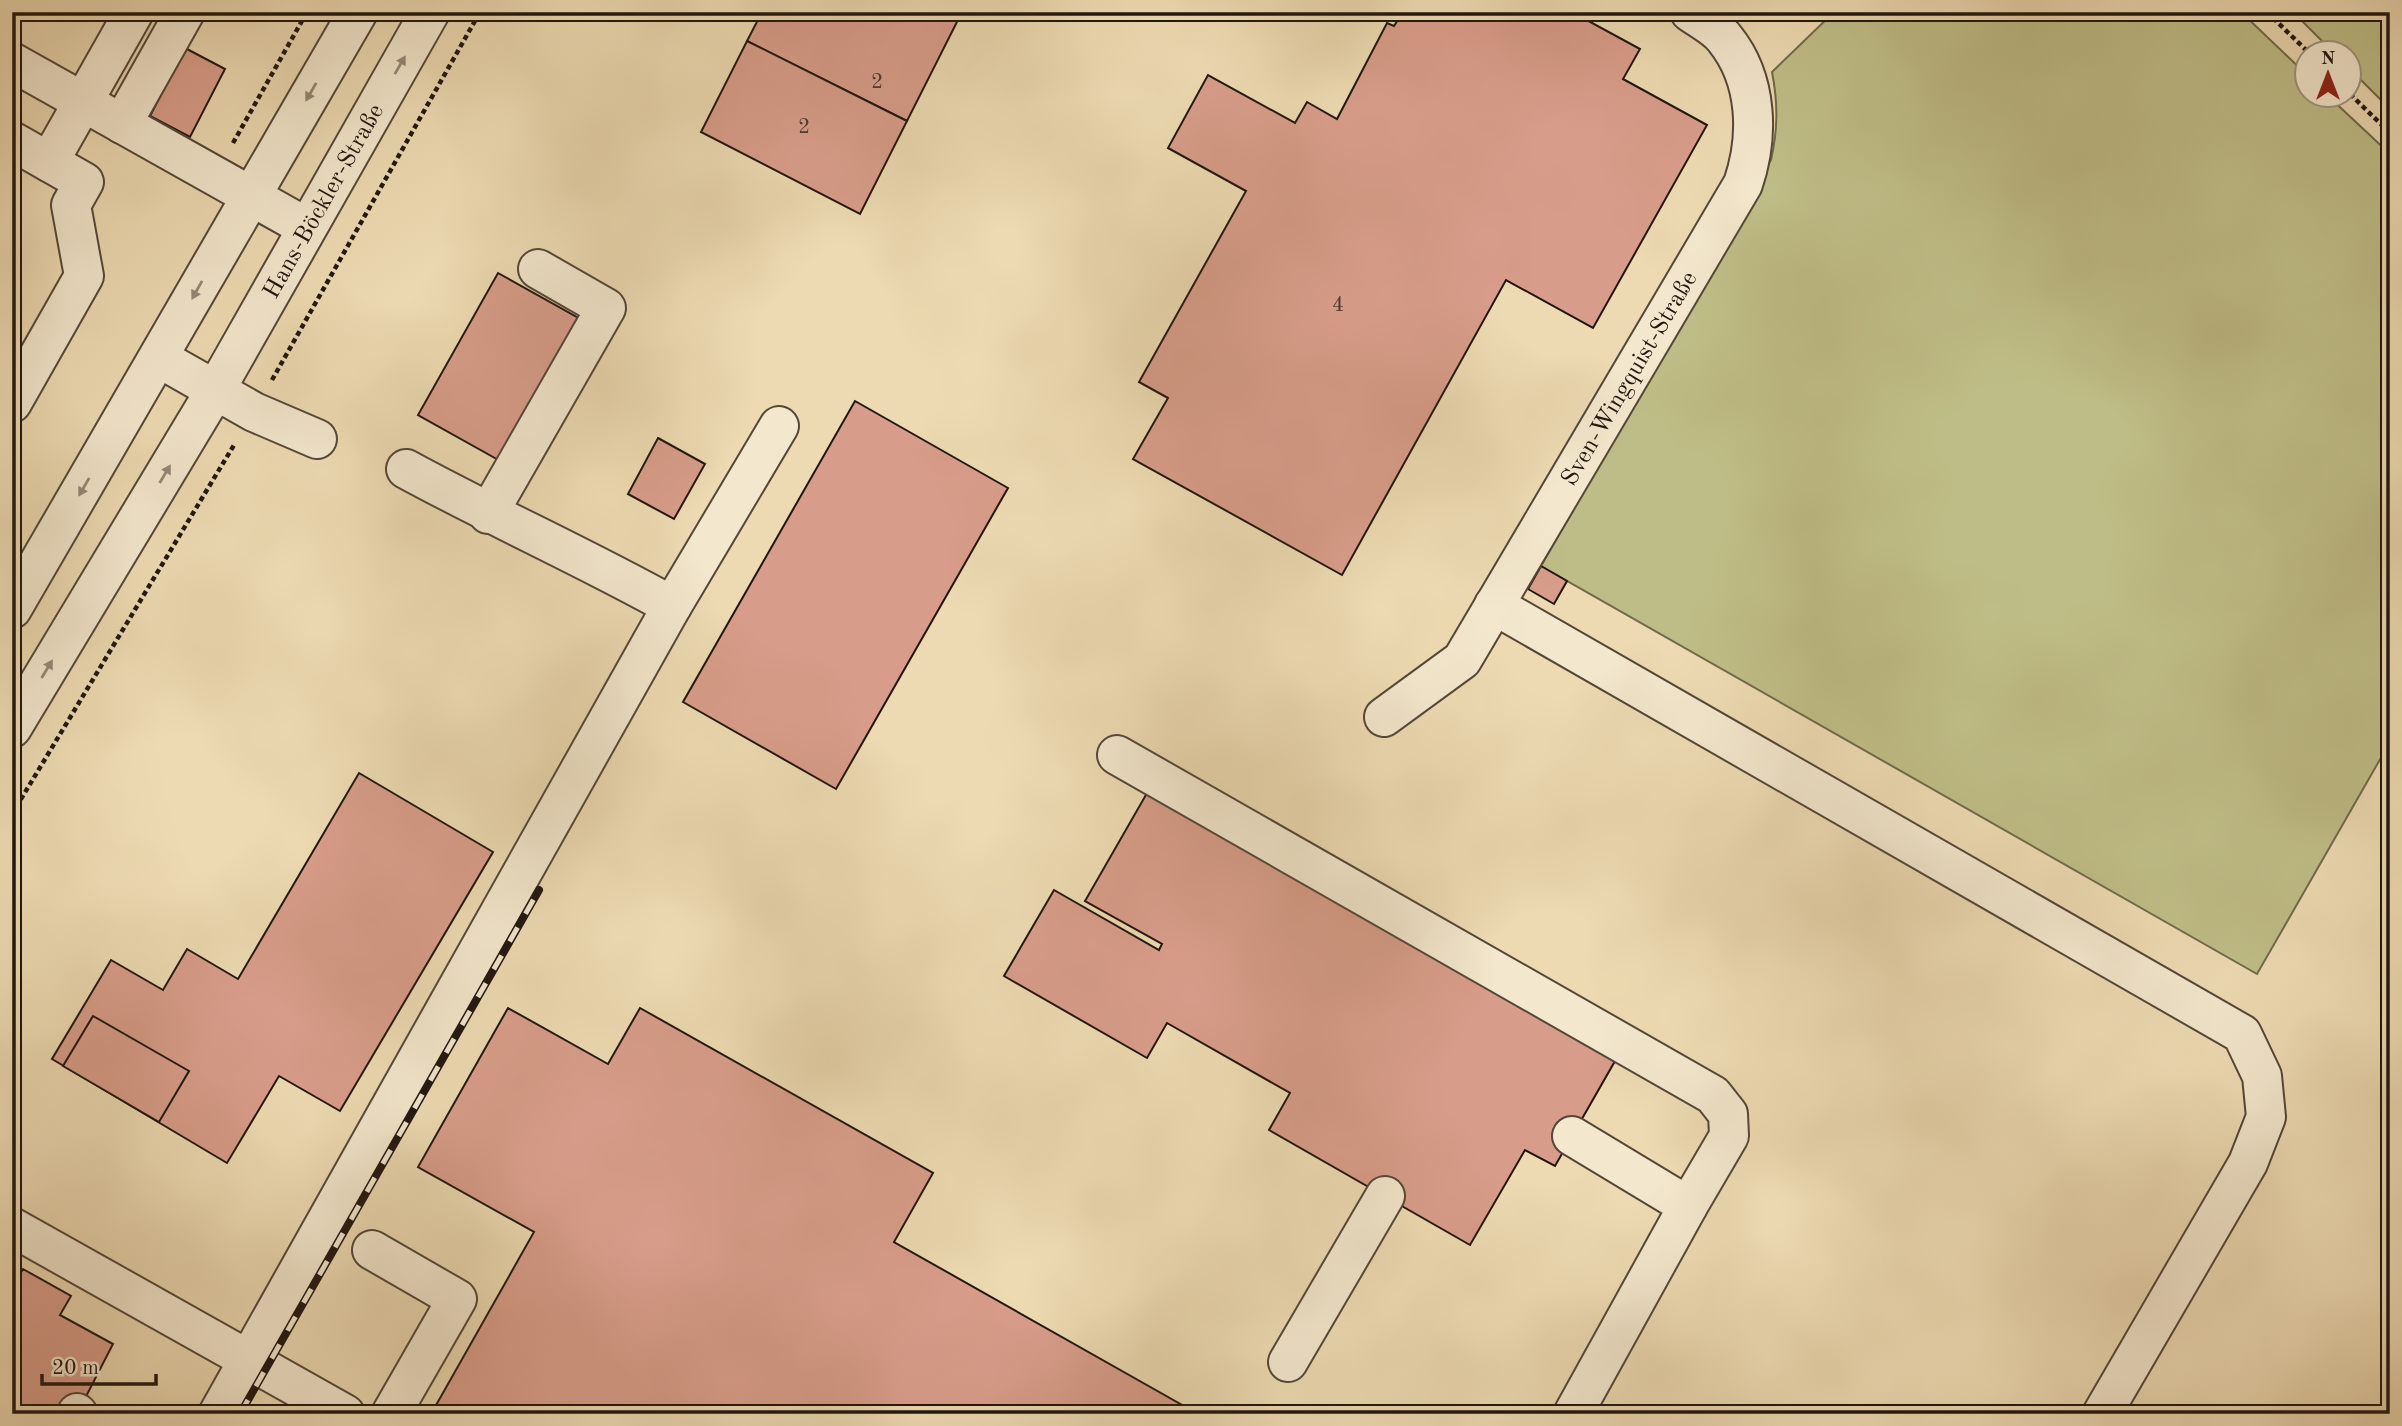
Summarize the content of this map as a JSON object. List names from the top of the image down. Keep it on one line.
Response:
{"streets":{"street":["Hans-Böckler-Straße","Sven-Wingquist-Straße"]},"house_numbers":["2","2","4"],"scale_bar":"20 m","north":"top"}
